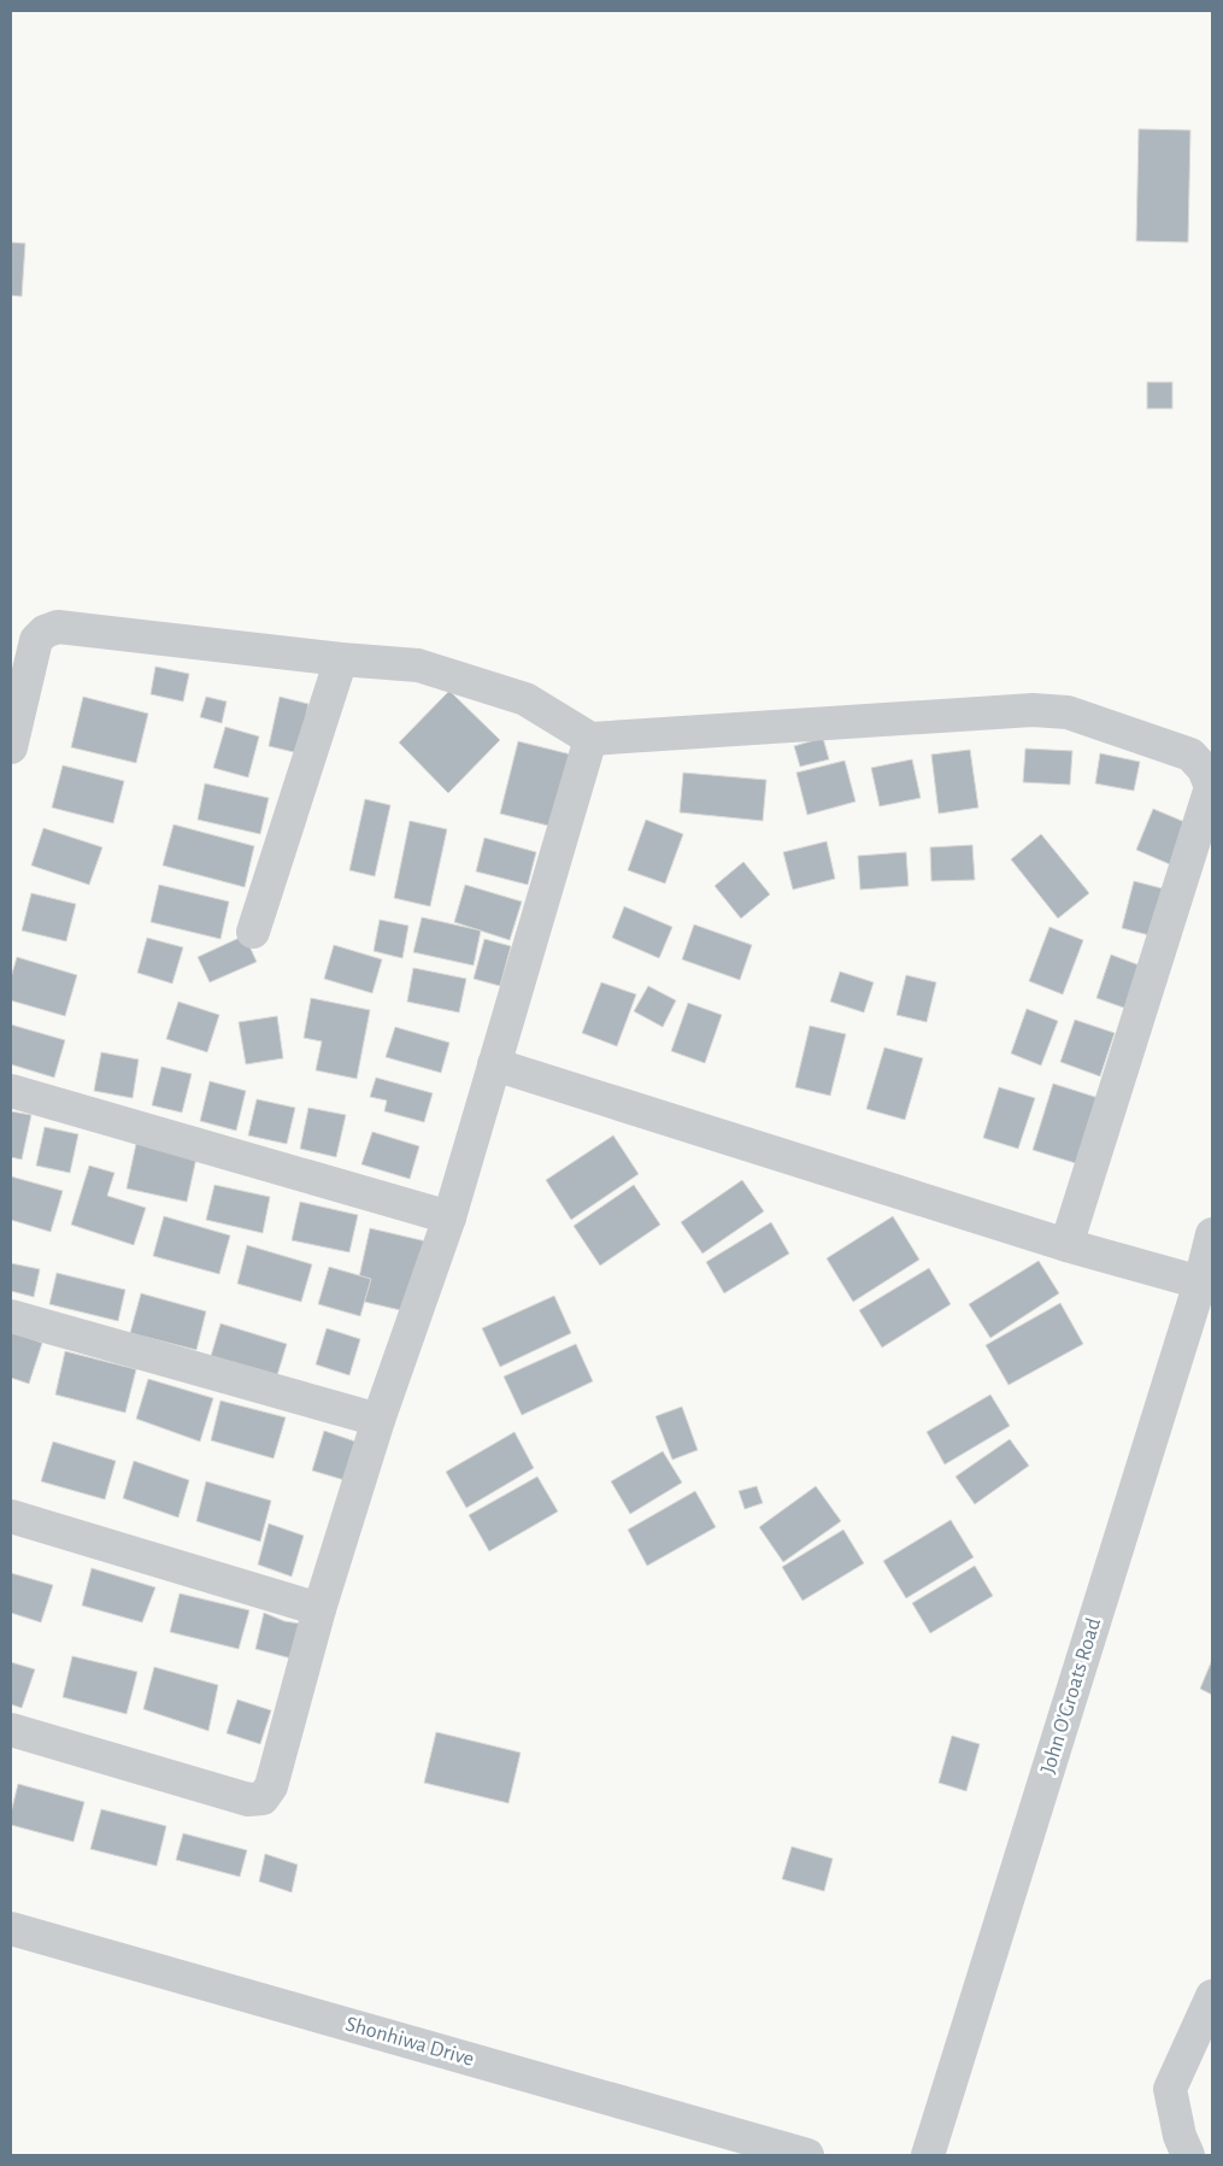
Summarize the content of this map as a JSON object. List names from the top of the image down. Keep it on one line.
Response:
{"streets":{"street":["John O'Groats Road","Shonhiwa Drive"]}}
